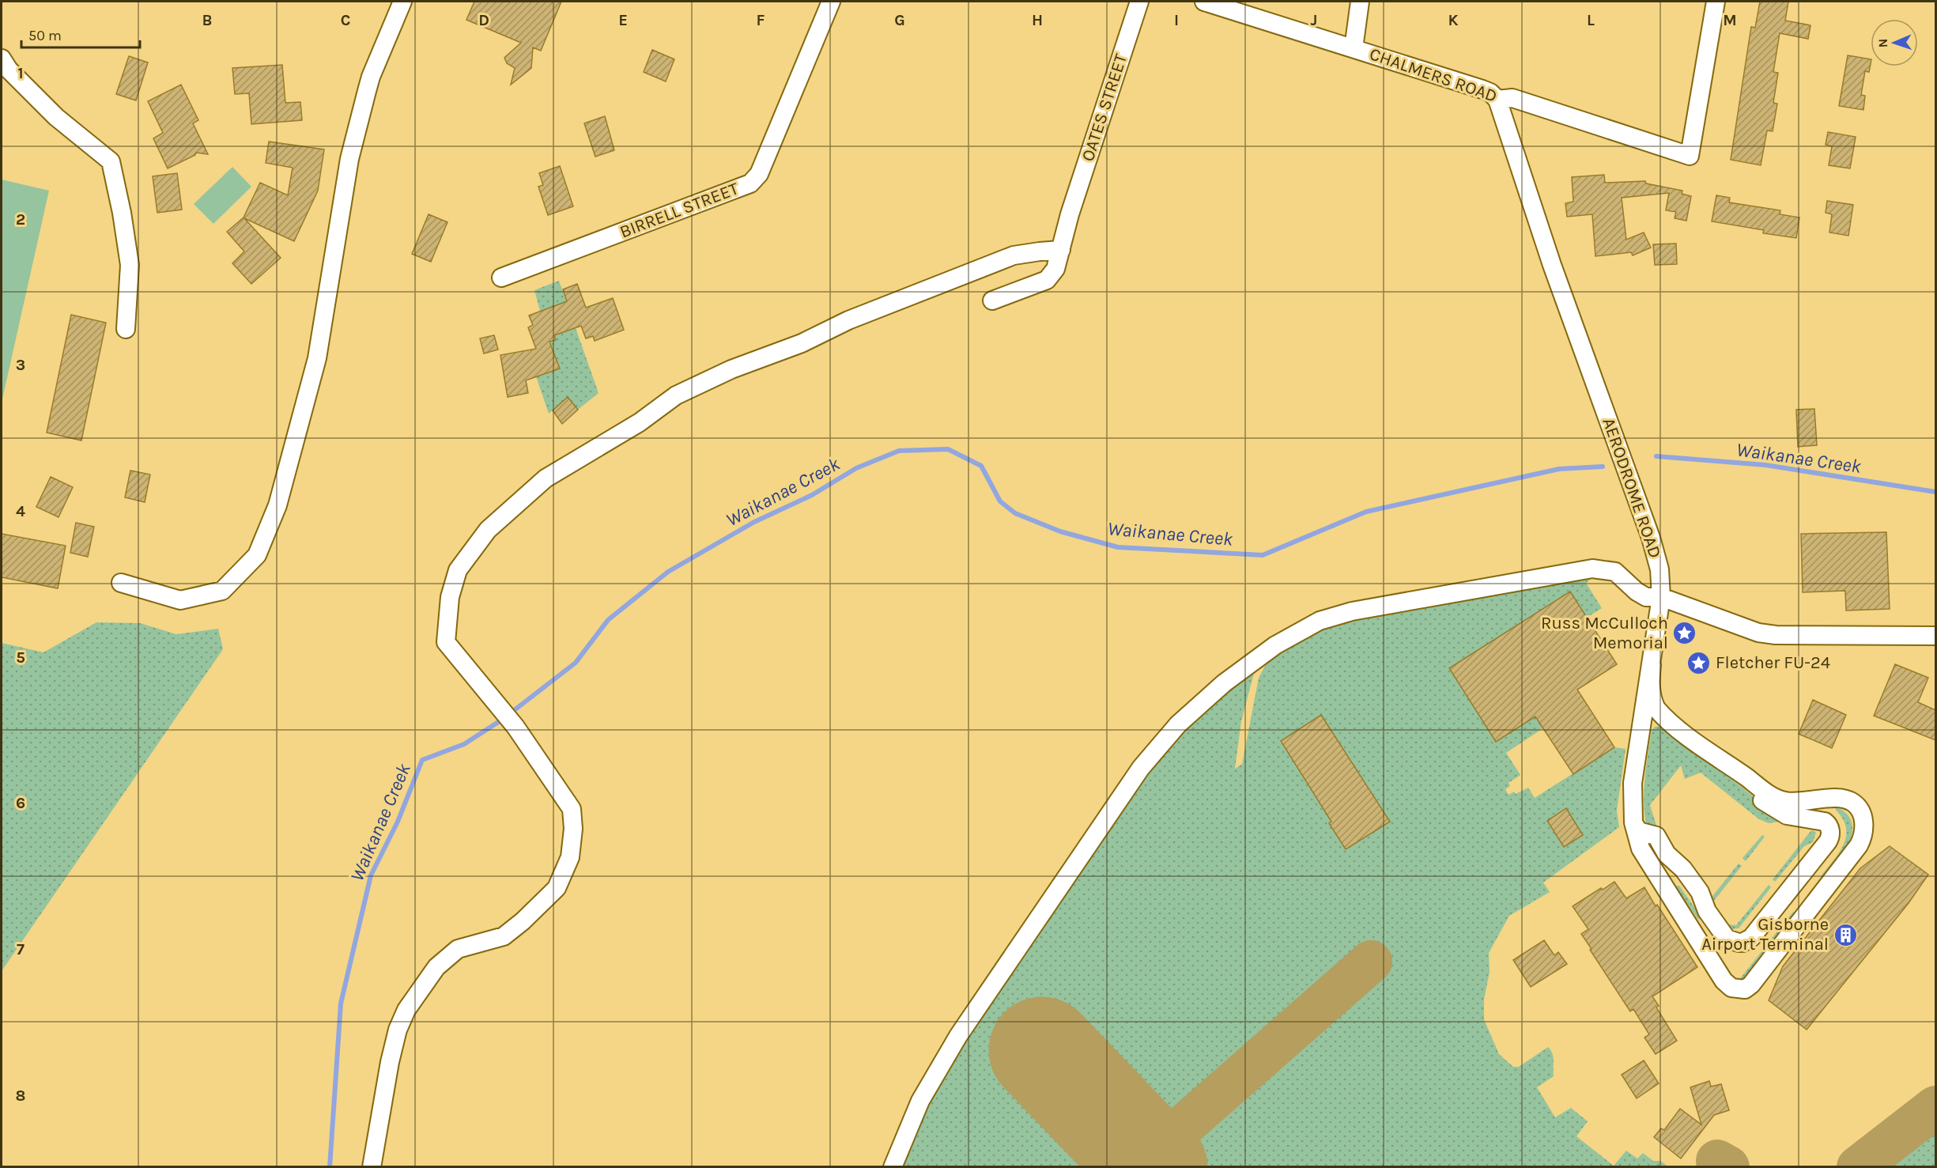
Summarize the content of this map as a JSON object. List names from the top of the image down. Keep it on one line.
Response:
{"streets":{"street":["CHALMERS ROAD","OATES STREET","BIRRELL STREET","AERODROME ROAD"]},"crossings":[["CHALMERS ROAD","AERODROME ROAD"]],"water":["Waikanae Creek"],"places":{"place":["Russ McCulloch Memorial","Fletcher FU-24"],"building":["Gisborne Airport Terminal"]},"scale_bar":"50 m","north":"left","grid":{"columns":["B","C","D","E","F","G","H","I","J","K","L","M"],"rows":["1","2","3","4","5","6","7","8"]}}
